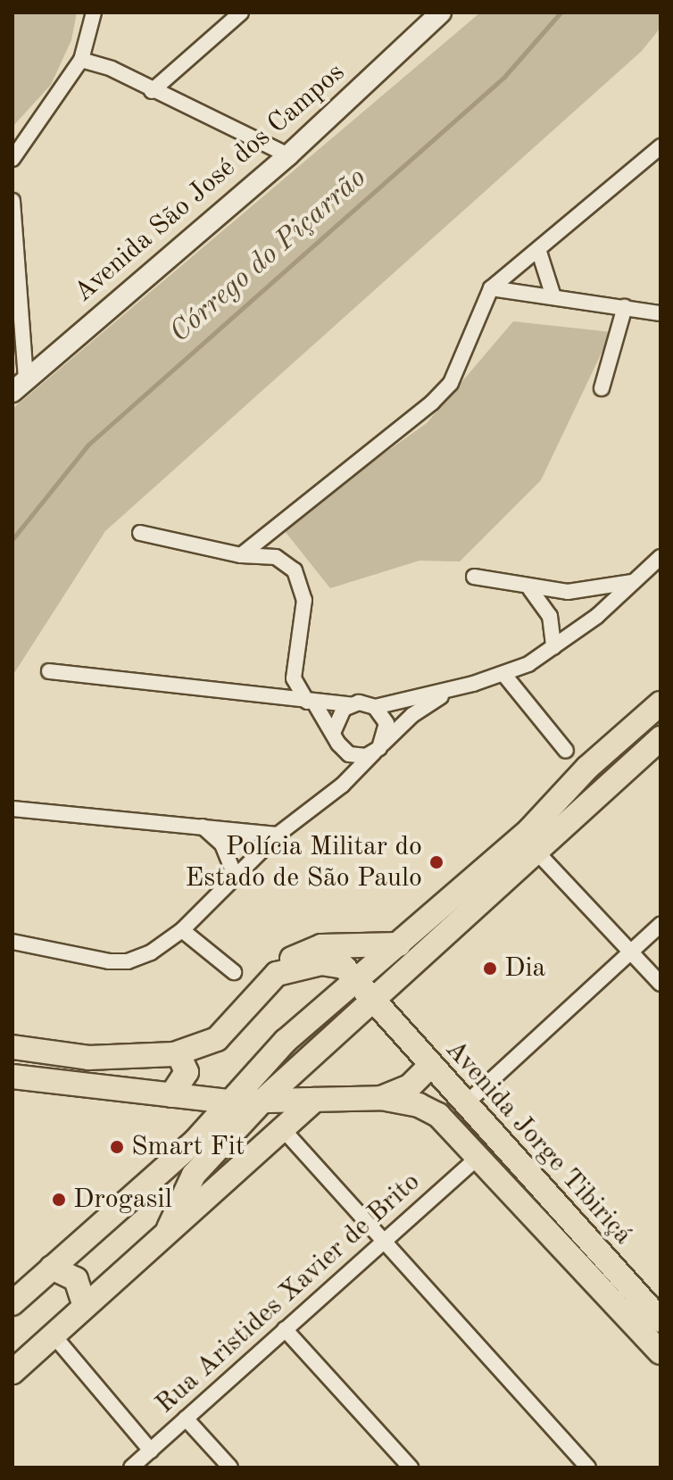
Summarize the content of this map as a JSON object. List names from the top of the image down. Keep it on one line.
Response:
{"streets":{"main road":["Avenida São José dos Campos","Avenida Jorge Tibiriçá"],"street":["Rua Aristides Xavier de Brito"]},"crossings":[["Avenida Jorge Tibiriçá","Rua Aristides Xavier de Brito"]],"water":["Córrego do Piçarrão"],"places":["Polícia Militar do Estado de São Paulo","Dia","Smart Fit","Drogasil"]}
